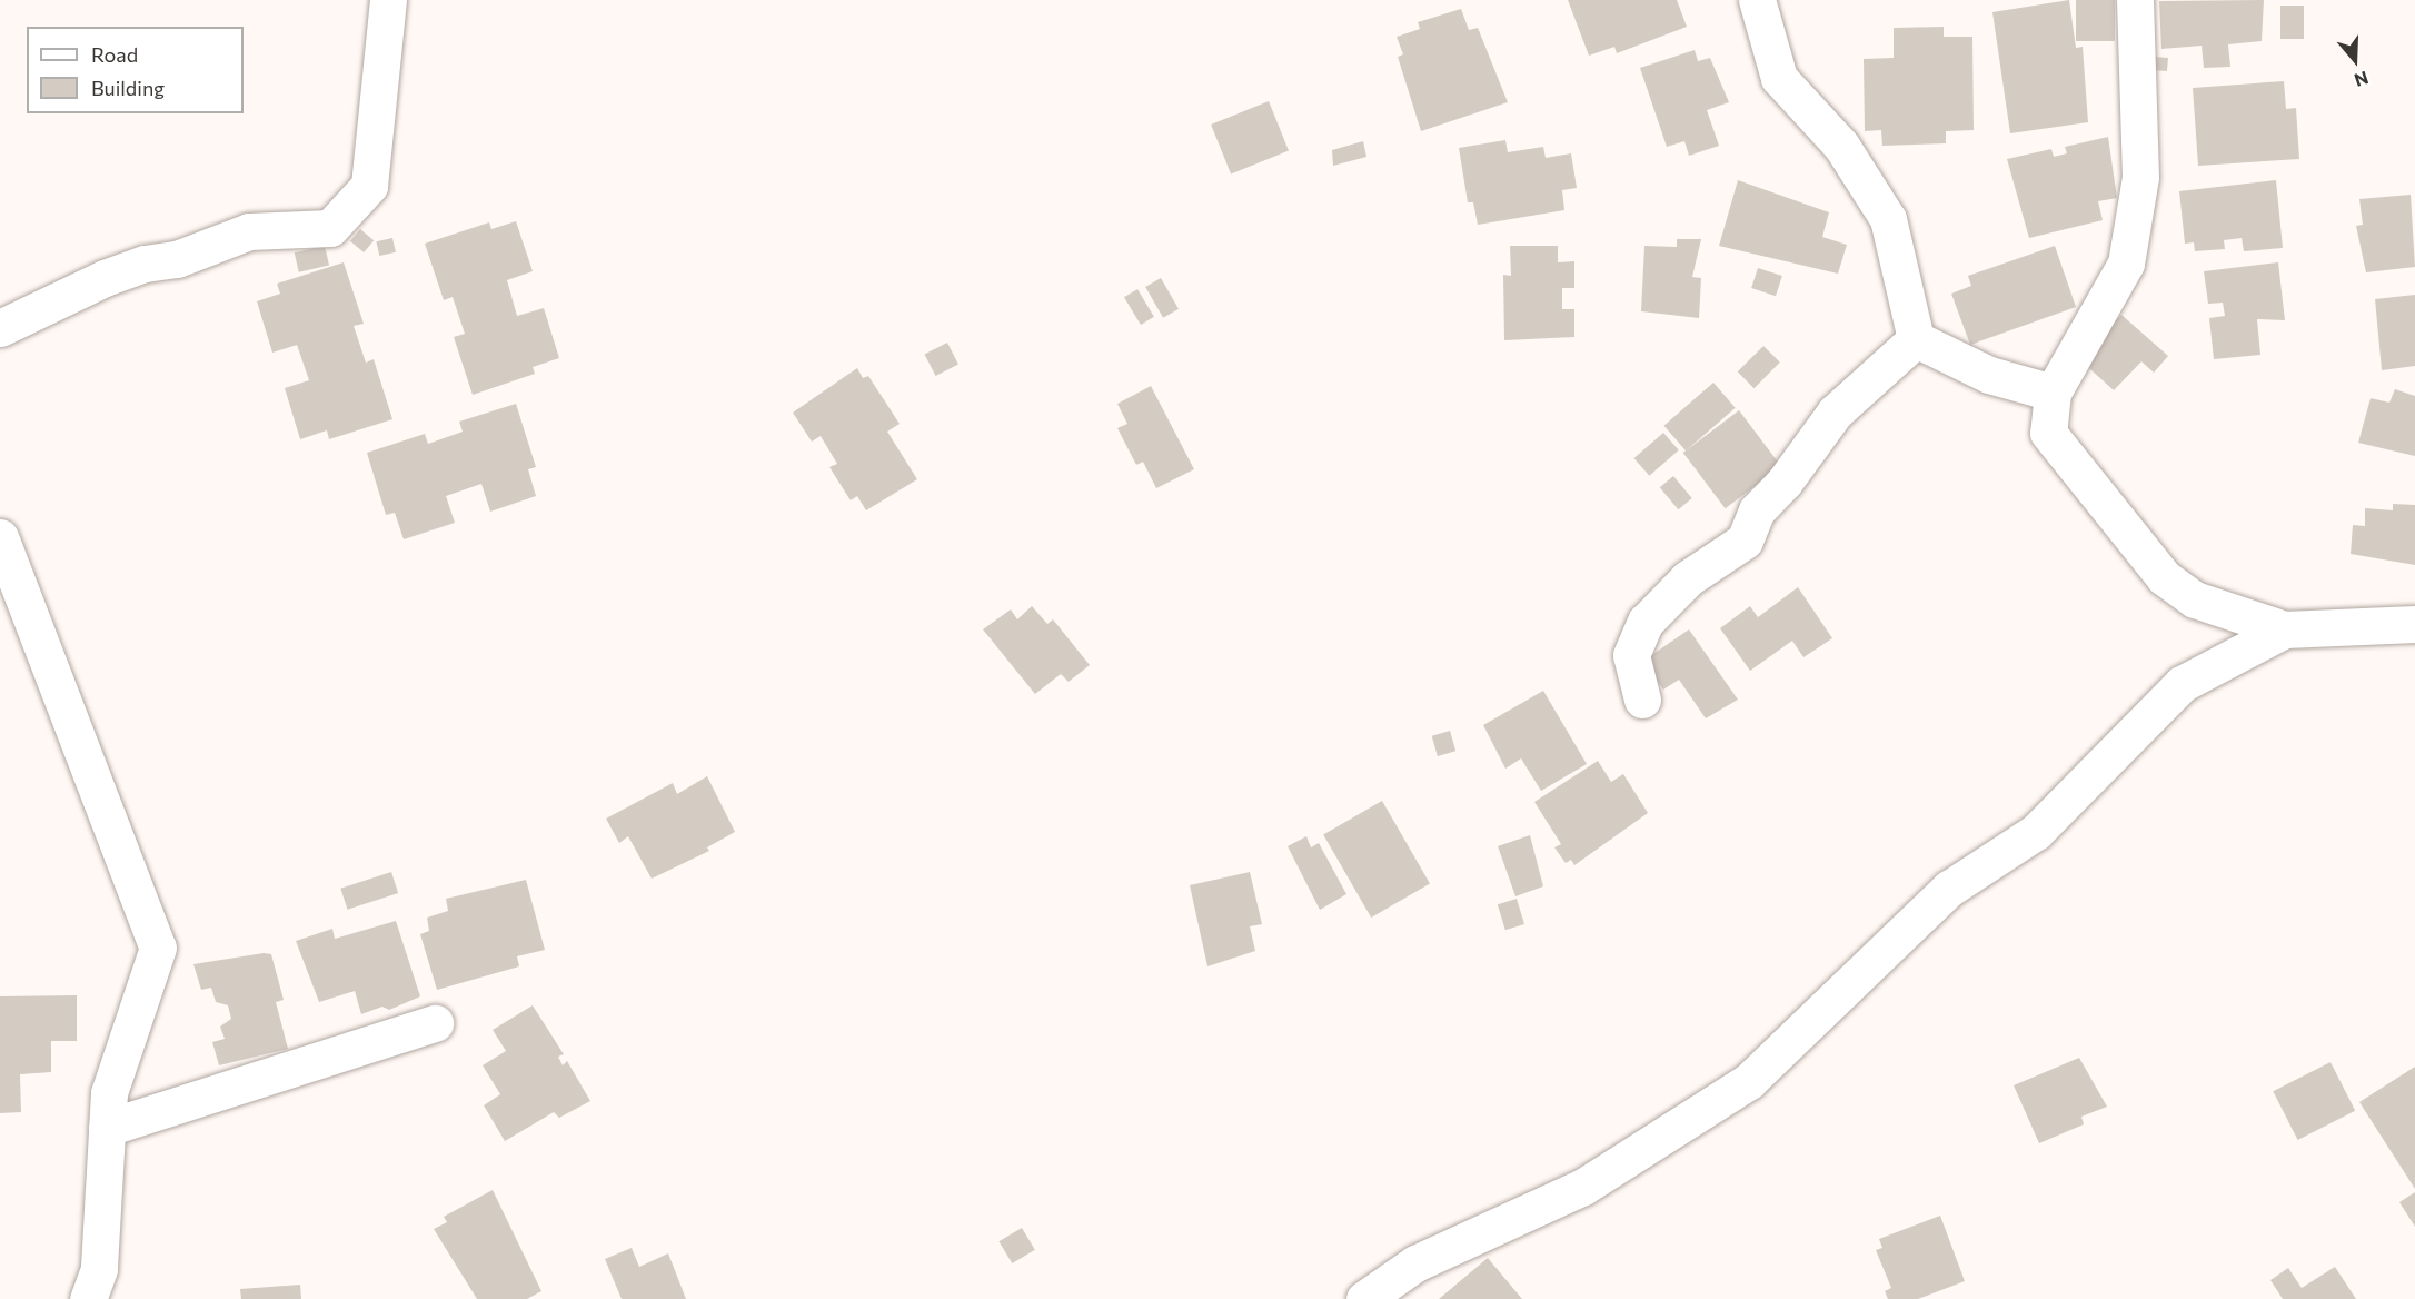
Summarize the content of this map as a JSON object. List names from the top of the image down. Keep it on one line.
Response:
{"legend":["Road","Building"],"north":"bottom"}
